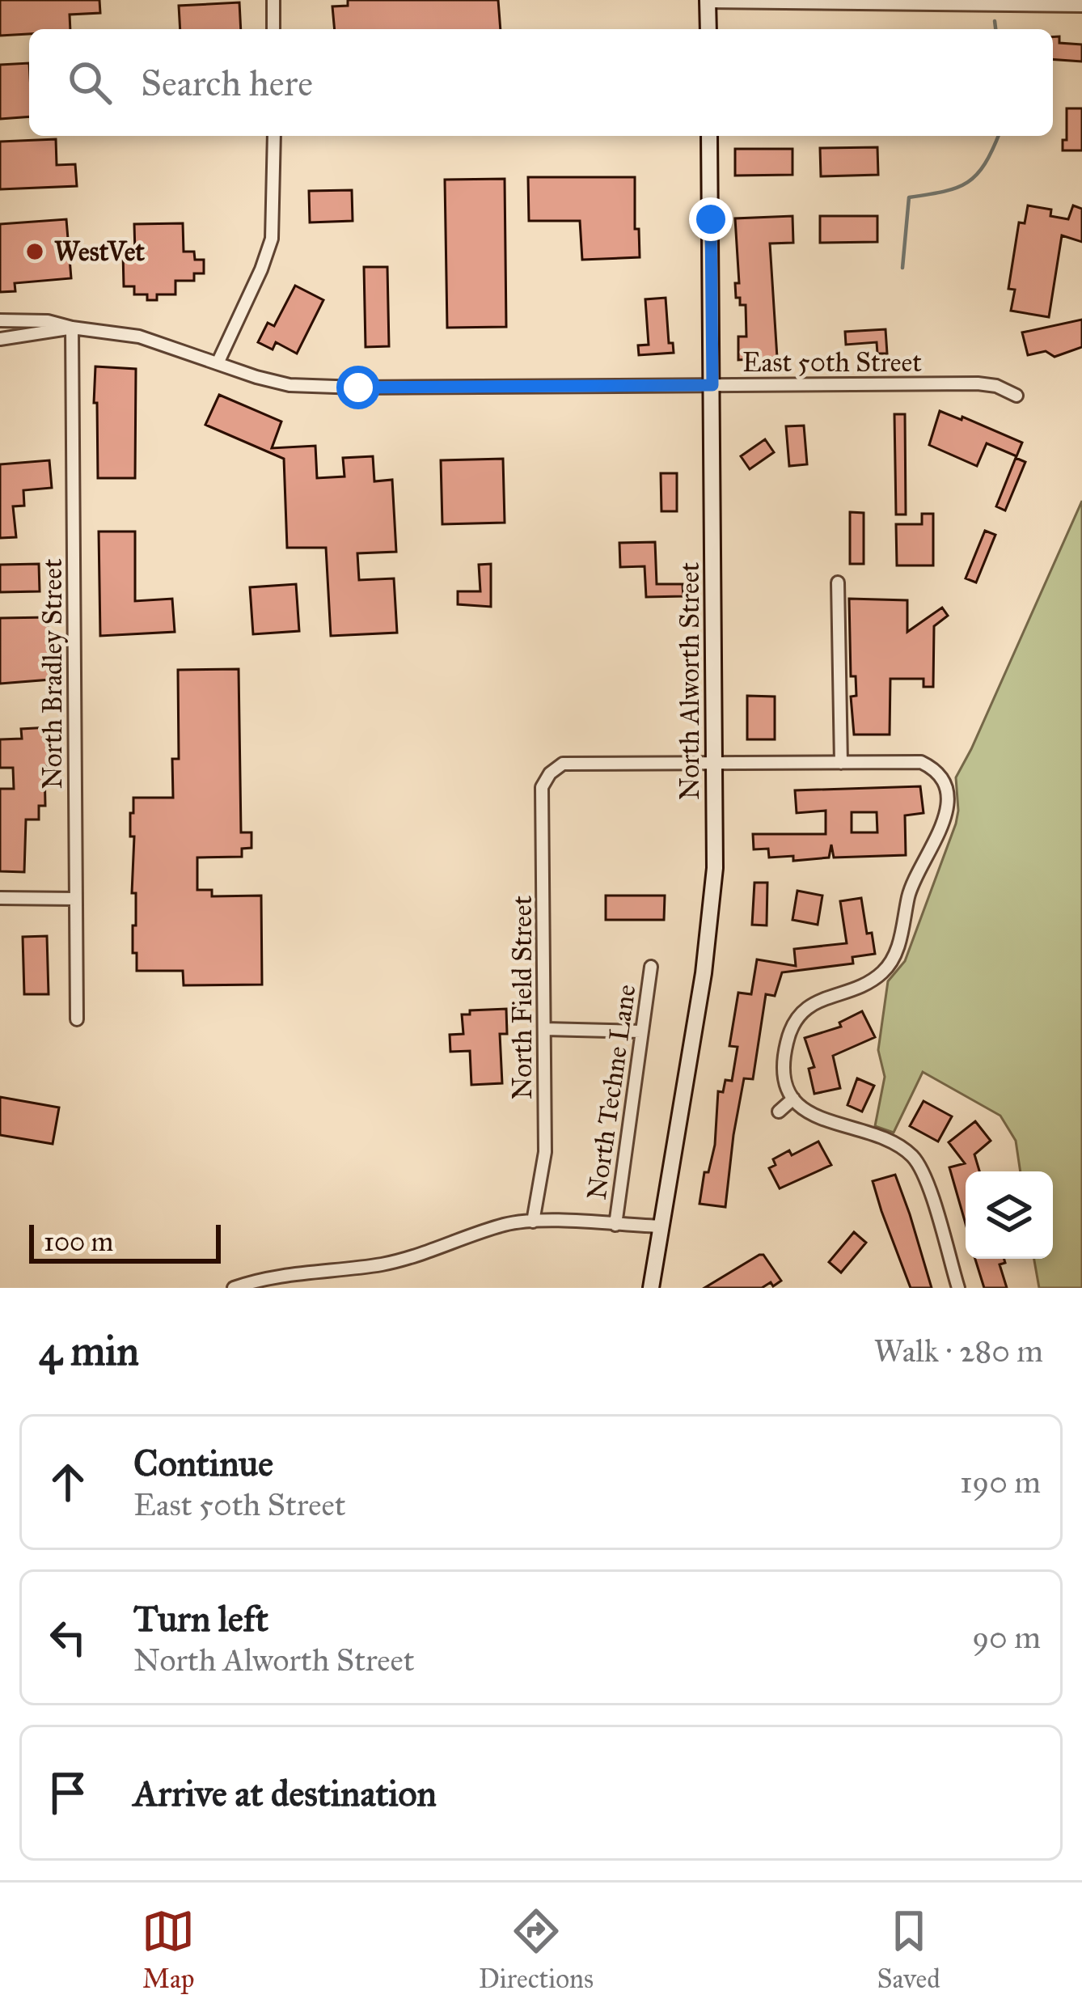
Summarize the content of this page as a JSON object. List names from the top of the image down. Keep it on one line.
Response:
{"streets":{"street":["East 50th Street","North Bradley Street","North Alworth Street","North Field Street","North Techne Lane"]},"crossings":[["East 50th Street","North Bradley Street"],["East 50th Street","North Alworth Street"],["North Alworth Street","North Field Street"]],"places":["WestVet"],"scale_bar":"100 m","page":{"search":"Search here","scale":"100 m","heading":["4 min","Walk · 280 m"],"list":[["Continue","East 50th Street","190 m"],["Turn left","North Alworth Street","90 m"],"Arrive at destination"],"nav":["Map","Directions","Saved"]}}
